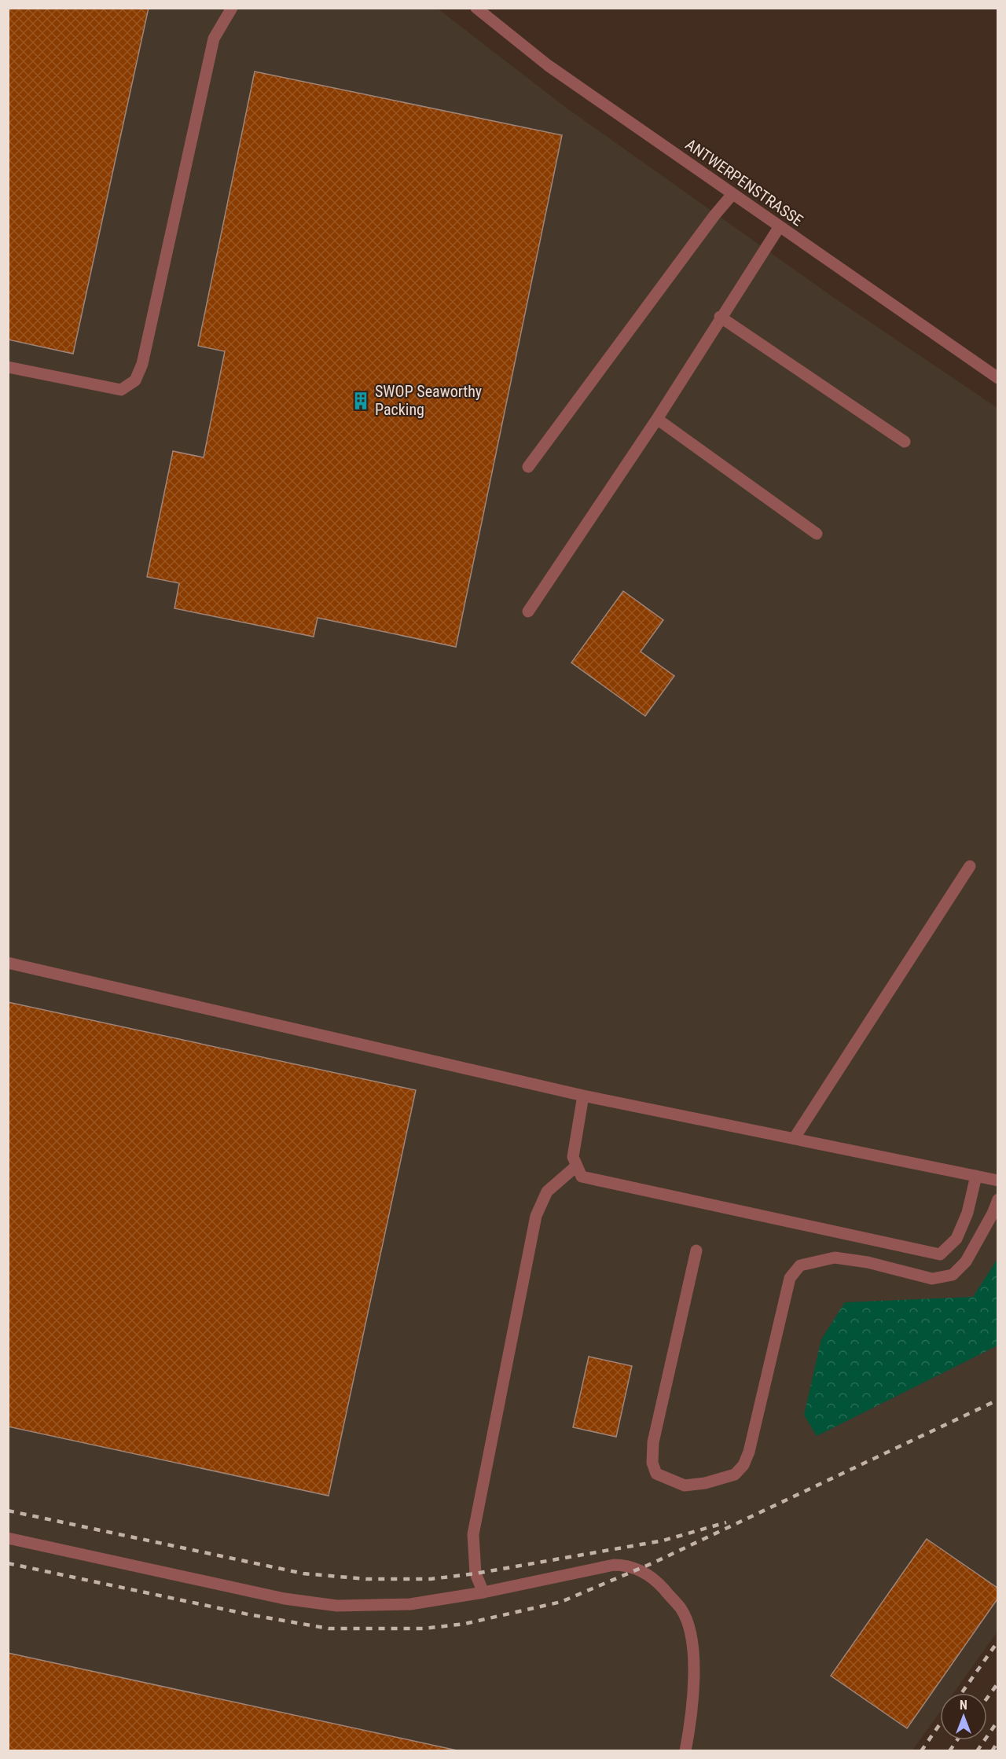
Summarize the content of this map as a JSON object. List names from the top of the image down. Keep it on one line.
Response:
{"streets":{"street":["ANTWERPENSTRASSE"]},"places":{"building":["SWOP Seaworthy Packing"]},"north":"top"}
